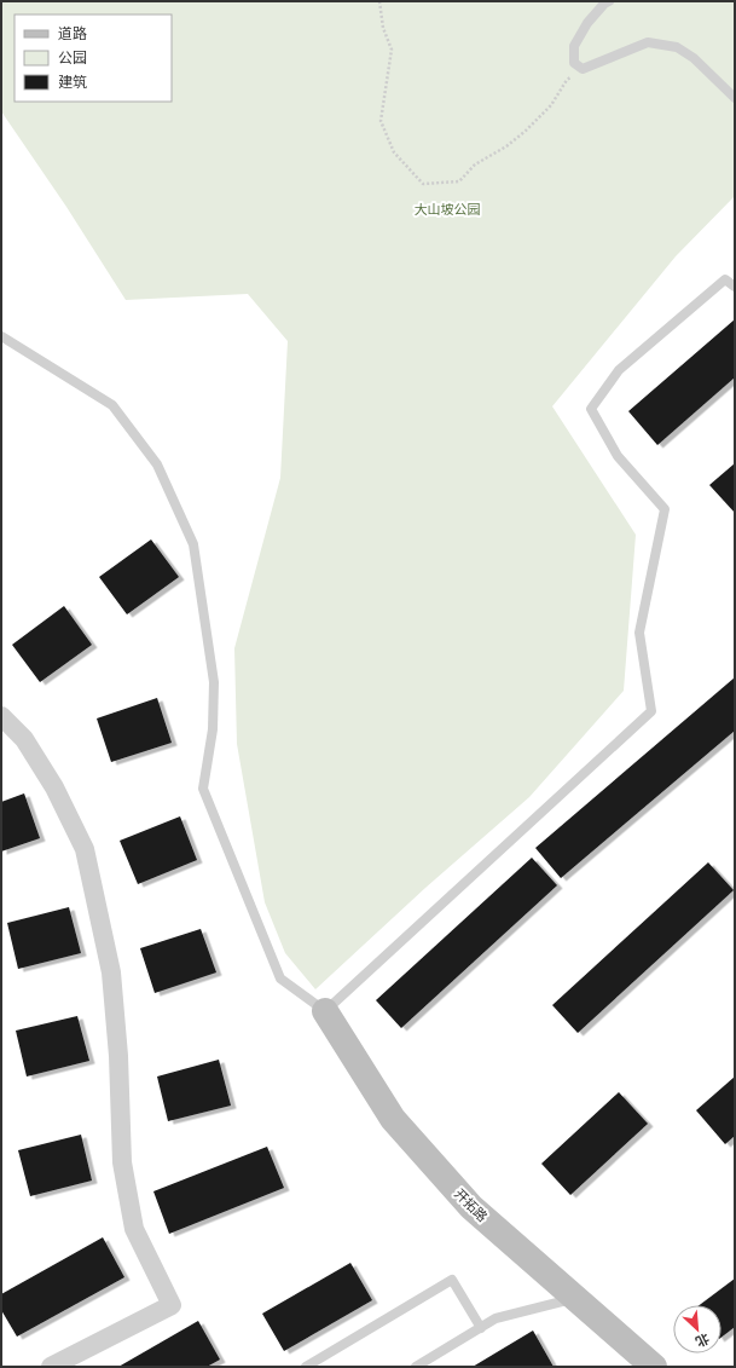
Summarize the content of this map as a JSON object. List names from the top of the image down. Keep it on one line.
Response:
{"streets":{"street":["开拓路"]},"parks":["大山坡公园"],"legend":["道路","公园","建筑"],"north":"bottom right"}
